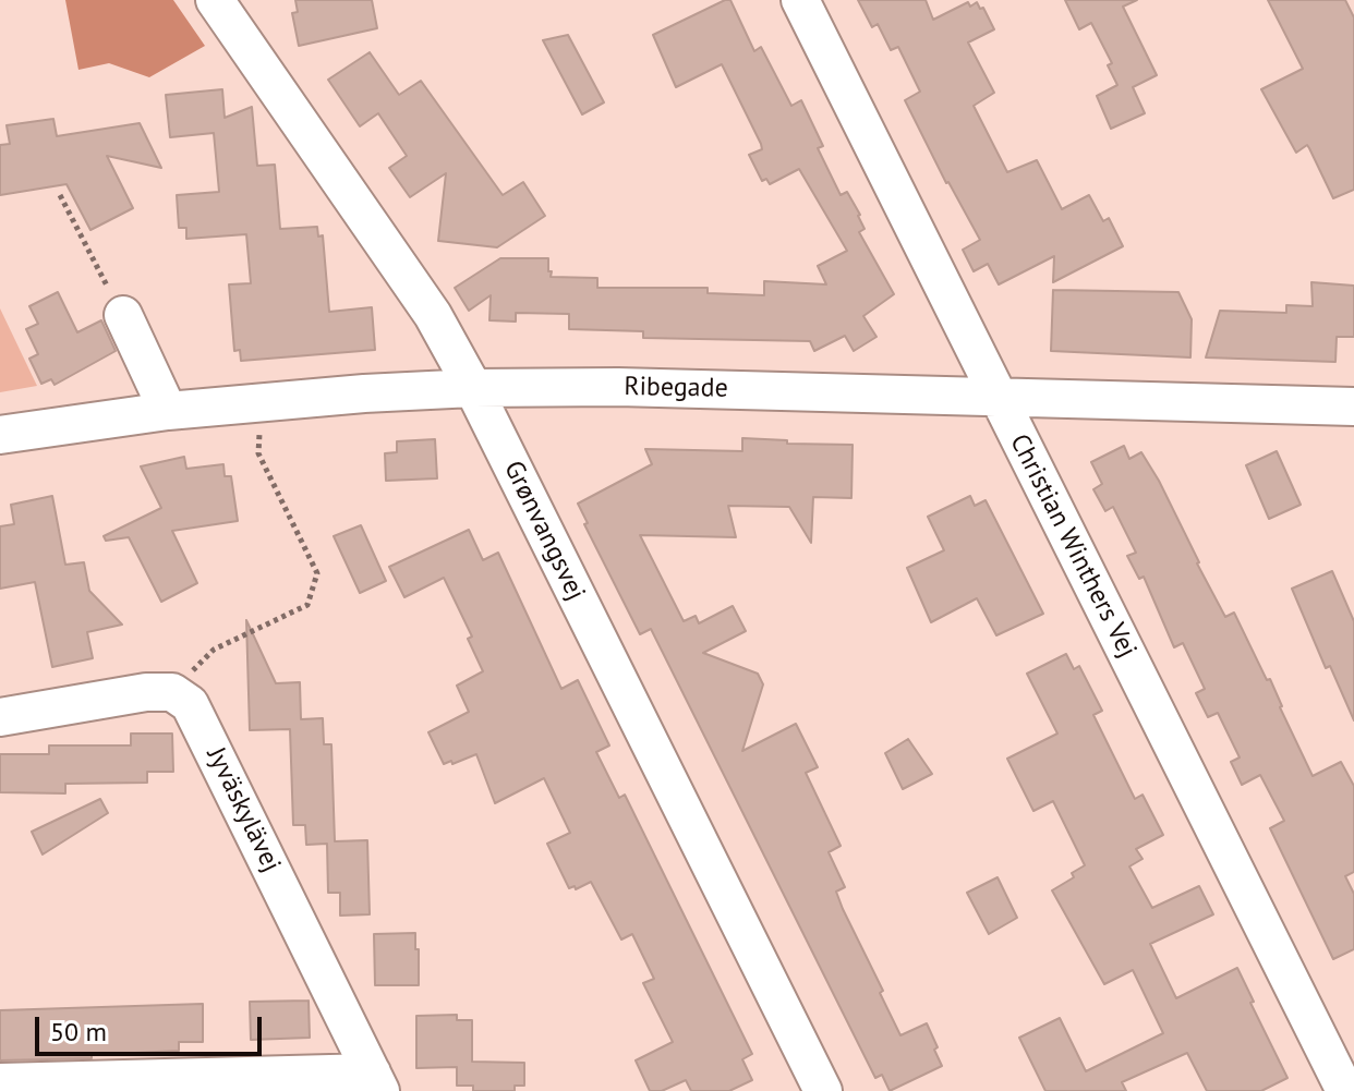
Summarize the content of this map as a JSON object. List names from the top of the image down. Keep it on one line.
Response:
{"streets":{"street":["Ribegade","Grønvangsvej","Christian Winthers Vej","Jyväskylävej"]},"crossings":[["Ribegade","Grønvangsvej"],["Ribegade","Christian Winthers Vej"]],"scale_bar":"50 m"}
